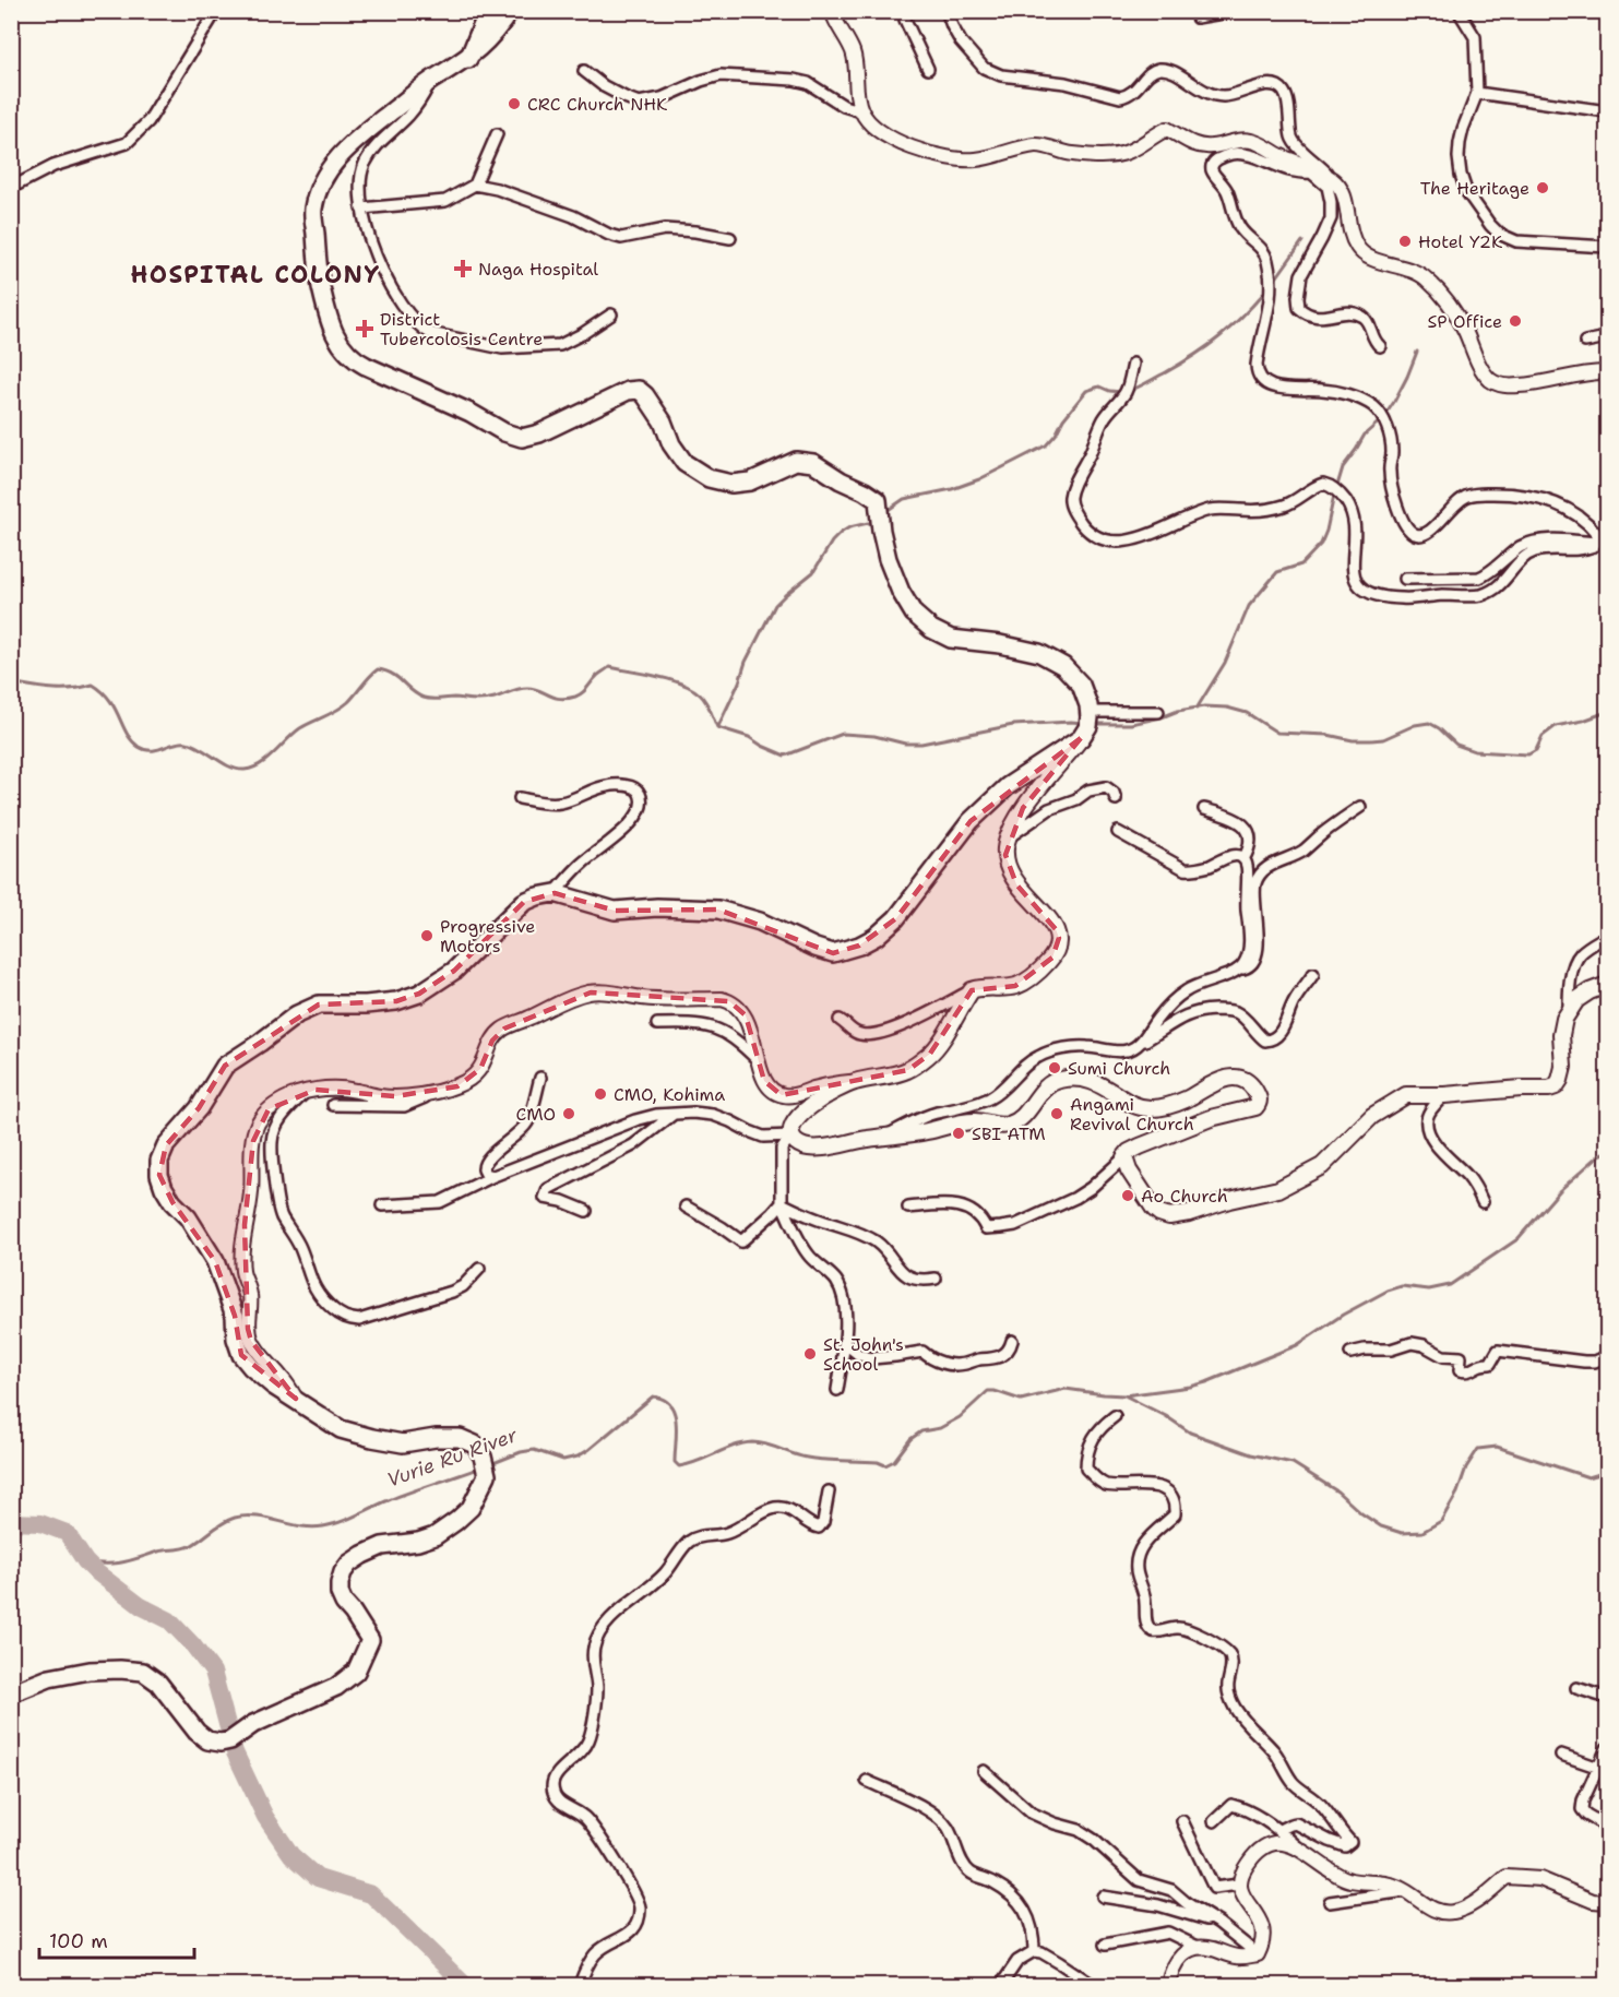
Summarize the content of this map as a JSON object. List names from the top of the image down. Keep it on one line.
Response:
{"districts":["HOSPITAL COLONY"],"water":["Vurie Ru River"],"places":{"other":["CRC Church NHK","The Heritage","Hotel Y2K","SP Office","Progressive Motors","Sumi Church","CMO, Kohima","CMO","Angami Revival Church","SBI ATM","Ao Church","St. John's School"],"health":["Naga Hospital","District Tubercolosis Centre"]},"scale_bar":"100 m"}
